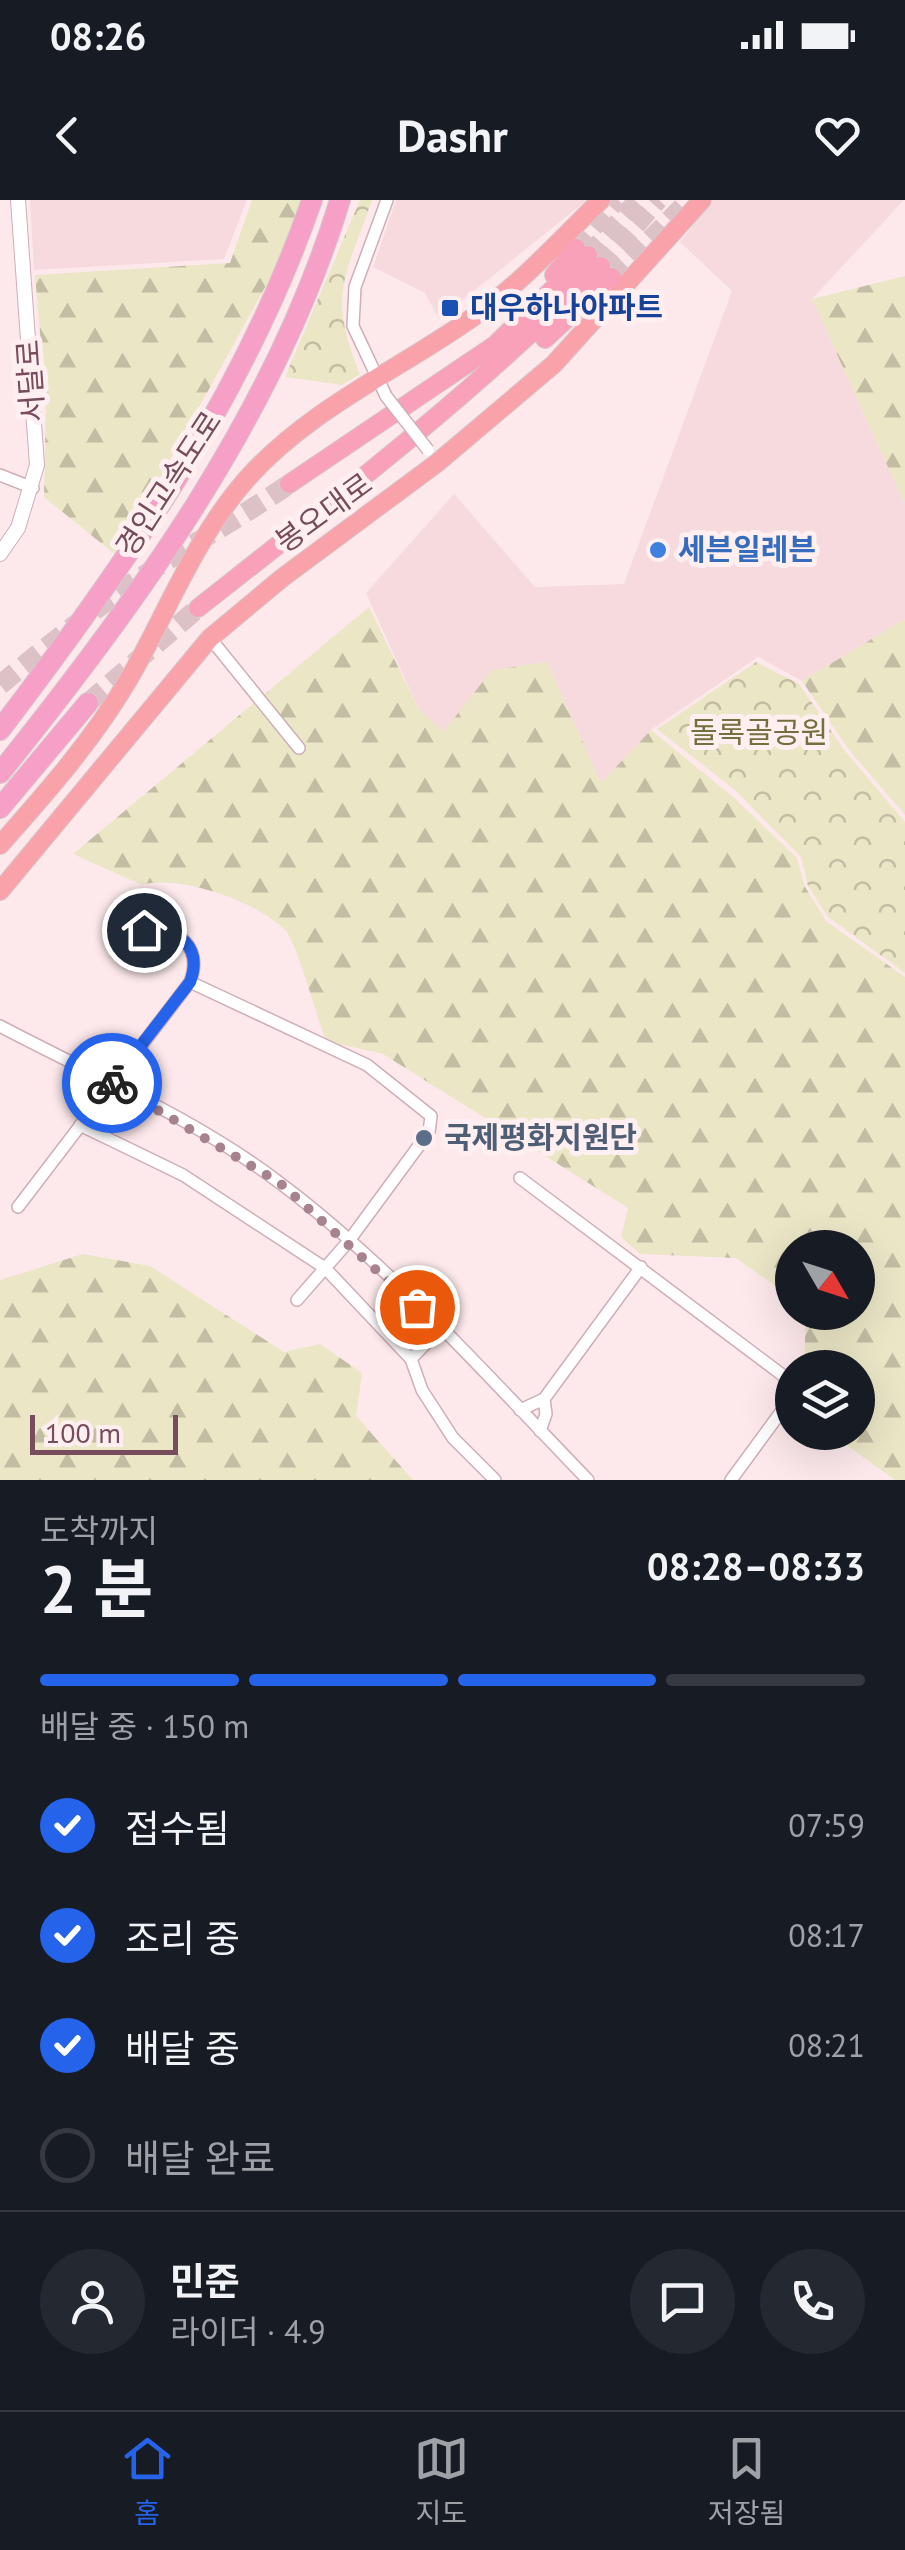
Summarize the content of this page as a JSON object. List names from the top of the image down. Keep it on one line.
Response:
{"streets":{"highway":["경인고속도로","봉오대로"],"street":["서달로"]},"parks":["돌록골공원"],"places":{"transit":["대우하나아파트"],"other":["세븐일레븐","국제평화지원단"]},"scale_bar":"100 m","north":"bottom right","page":{"status":"08:26","header":"Dashr","scale":"100 m","heading":["2 분","도착까지","08:28–08:33"],"panel":["민준","라이더 · 4.9"],"bar":"배달 중 · 150 m","list":[["접수됨","07:59"],["조리 중","08:17"],["배달 중","08:21"],"배달 완료"],"tabs":["홈","지도","저장됨"]}}
